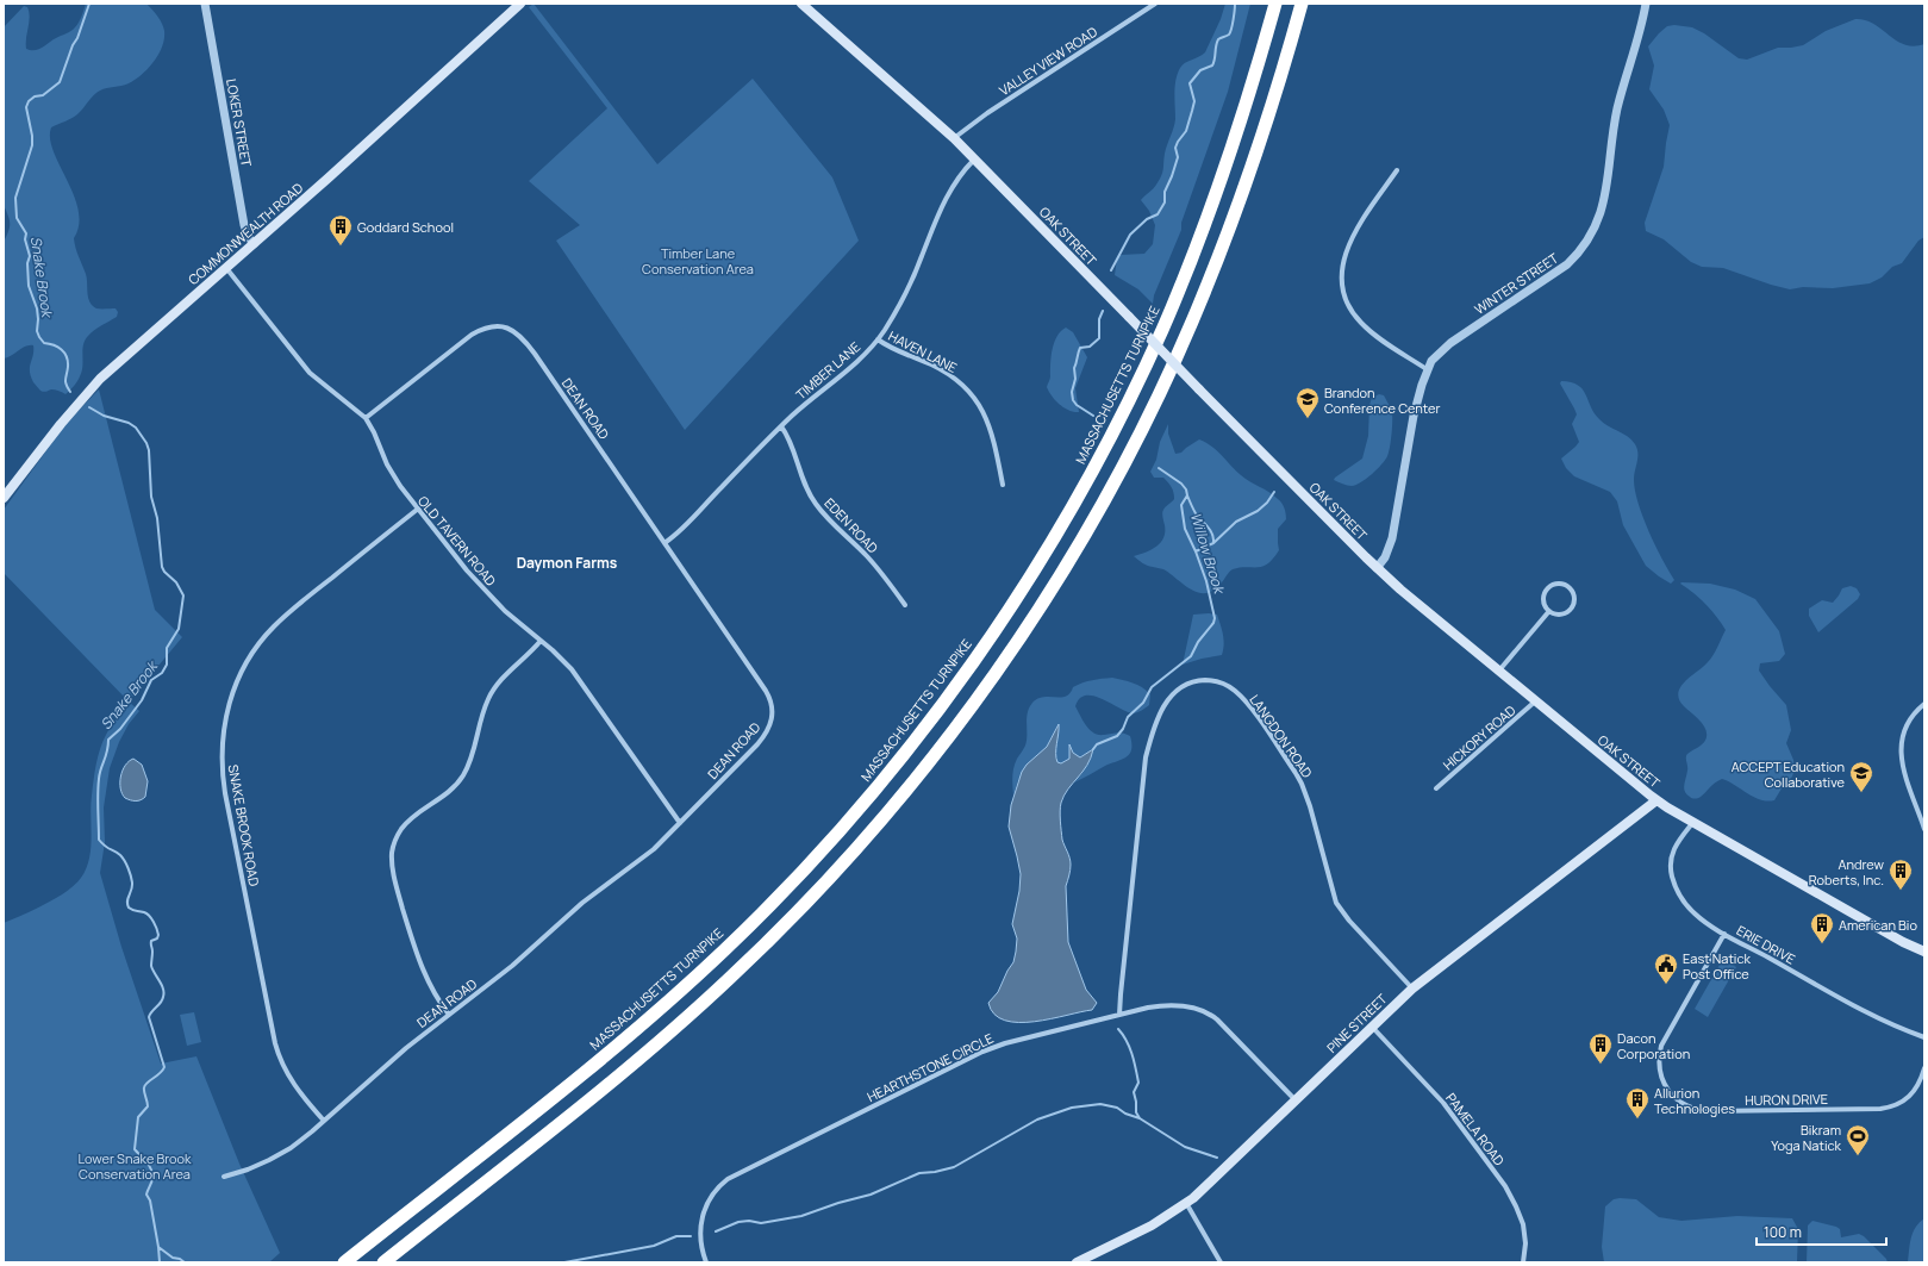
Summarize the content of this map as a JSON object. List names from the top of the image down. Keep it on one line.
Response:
{"streets":{"highway":["MASSACHUSETTS TURNPIKE"],"main road":["COMMONWEALTH ROAD","OAK STREET","PINE STREET"],"street":["VALLEY VIEW ROAD","LOKER STREET","WINTER STREET","HAVEN LANE","TIMBER LANE","DEAN ROAD","EDEN ROAD","OLD TAVERN ROAD","LANGDON ROAD","HICKORY ROAD","SNAKE BROOK ROAD","ERIE DRIVE","HEARTHSTONE CIRCLE","HURON DRIVE","PAMELA ROAD"]},"crossings":[["VALLEY VIEW ROAD","OAK STREET"],["LOKER STREET","COMMONWEALTH ROAD"],["COMMONWEALTH ROAD","OLD TAVERN ROAD"],["OAK STREET","WINTER STREET"],["OAK STREET","TIMBER LANE"],["OAK STREET","HICKORY ROAD"],["OAK STREET","ERIE DRIVE"],["OAK STREET","PINE STREET"],["HAVEN LANE","TIMBER LANE"],["TIMBER LANE","DEAN ROAD"],["TIMBER LANE","EDEN ROAD"],["DEAN ROAD","OLD TAVERN ROAD"],["DEAN ROAD","SNAKE BROOK ROAD"],["OLD TAVERN ROAD","SNAKE BROOK ROAD"],["LANGDON ROAD","PINE STREET"],["LANGDON ROAD","HEARTHSTONE CIRCLE"],["ERIE DRIVE","HURON DRIVE"],["PINE STREET","HEARTHSTONE CIRCLE"],["PINE STREET","PAMELA ROAD"]],"districts":["Daymon Farms"],"water":["Snake Brook","Willow Brook"],"parks":["Timber Lane Conservation Area","Lower Snake Brook Conservation Area"],"places":{"building":["Goddard School","Andrew Roberts, Inc.","American Bio","Dacon Corporation","Allurion Technologies"],"school or university":["Brandon Conference Center","ACCEPT Education Collaborative"],"public building":["East Natick Post Office"],"sports":["Bikram Yoga Natick"]},"scale_bar":"100 m"}
